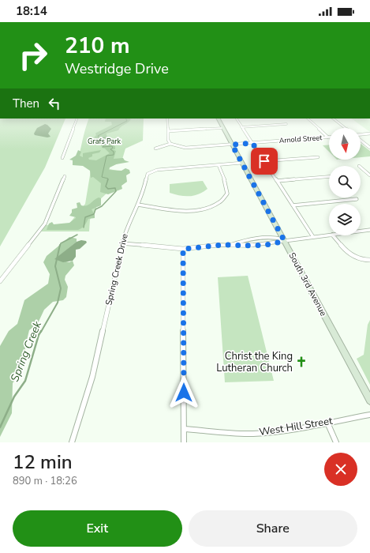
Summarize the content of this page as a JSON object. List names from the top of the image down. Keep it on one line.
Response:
{"streets":{"main road":["South 3rd Avenue"],"street":["Arnold Street","Spring Creek Drive","West Hill Street"]},"crossings":[["Arnold Street","South 3rd Avenue"],["Spring Creek Drive","South 3rd Avenue"]],"water":["Spring Creek"],"parks":["Grafs Park"],"places":{"church":["Christ the King Lutheran Church"]},"north":"bottom","page":{"status":"18:14","turn":["210 m","Westridge Drive"],"then":"Then","heading":["12 min","890 m · 18:26"],"buttons":["Exit","Share"]}}
